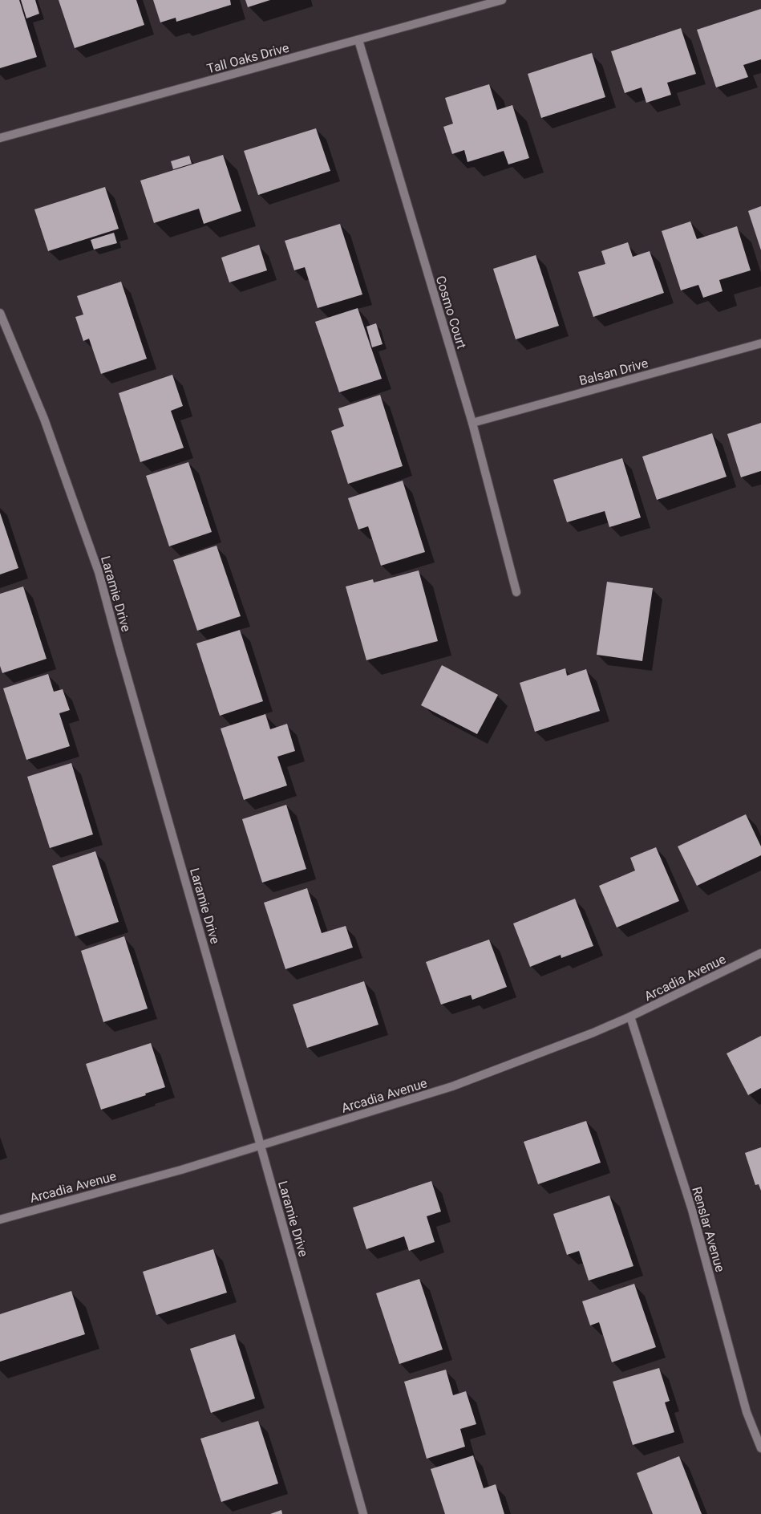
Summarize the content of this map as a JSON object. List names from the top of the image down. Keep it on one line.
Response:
{"streets":{"street":["Tall Oaks Drive","Cosmo Court","Balsan Drive","Laramie Drive","Arcadia Avenue","Renslar Avenue"]},"crossings":[["Tall Oaks Drive","Cosmo Court"],["Cosmo Court","Balsan Drive"],["Laramie Drive","Arcadia Avenue"],["Arcadia Avenue","Renslar Avenue"]]}
